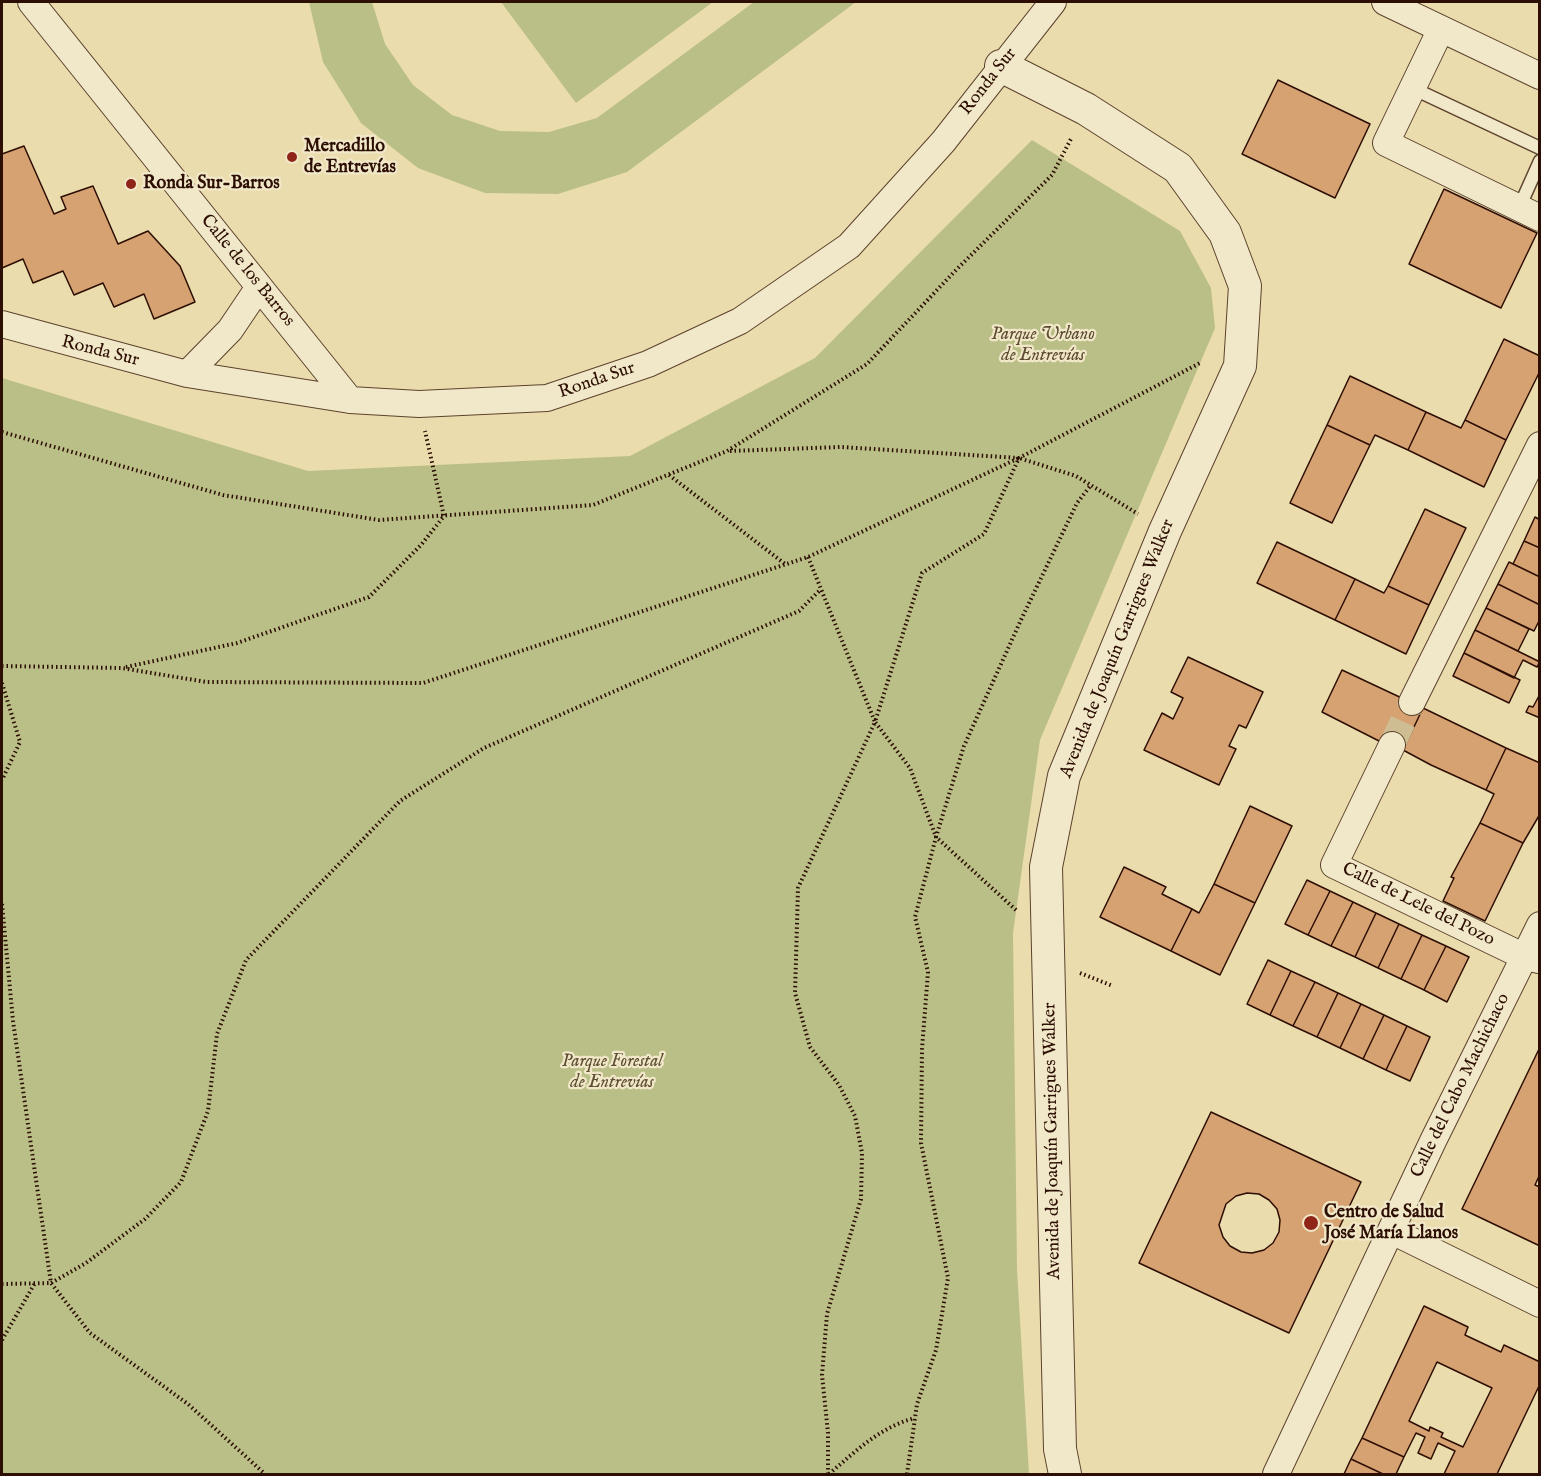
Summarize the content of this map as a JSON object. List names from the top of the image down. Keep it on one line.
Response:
{"streets":{"street":["Ronda Sur","Calle de los Barros","Avenida de Joaquín Garrigues Walker","Calle de Lele del Pozo","Calle del Cabo Machichaco"]},"crossings":[["Ronda Sur","Calle de los Barros"],["Ronda Sur","Avenida de Joaquín Garrigues Walker"],["Calle de Lele del Pozo","Calle del Cabo Machichaco"]],"parks":["Parque Urbano de Entrevías","Parque Forestal de Entrevías"],"places":["Mercadillo de Entrevías","Ronda Sur-Barros","Centro de Salud José María Llanos"]}
